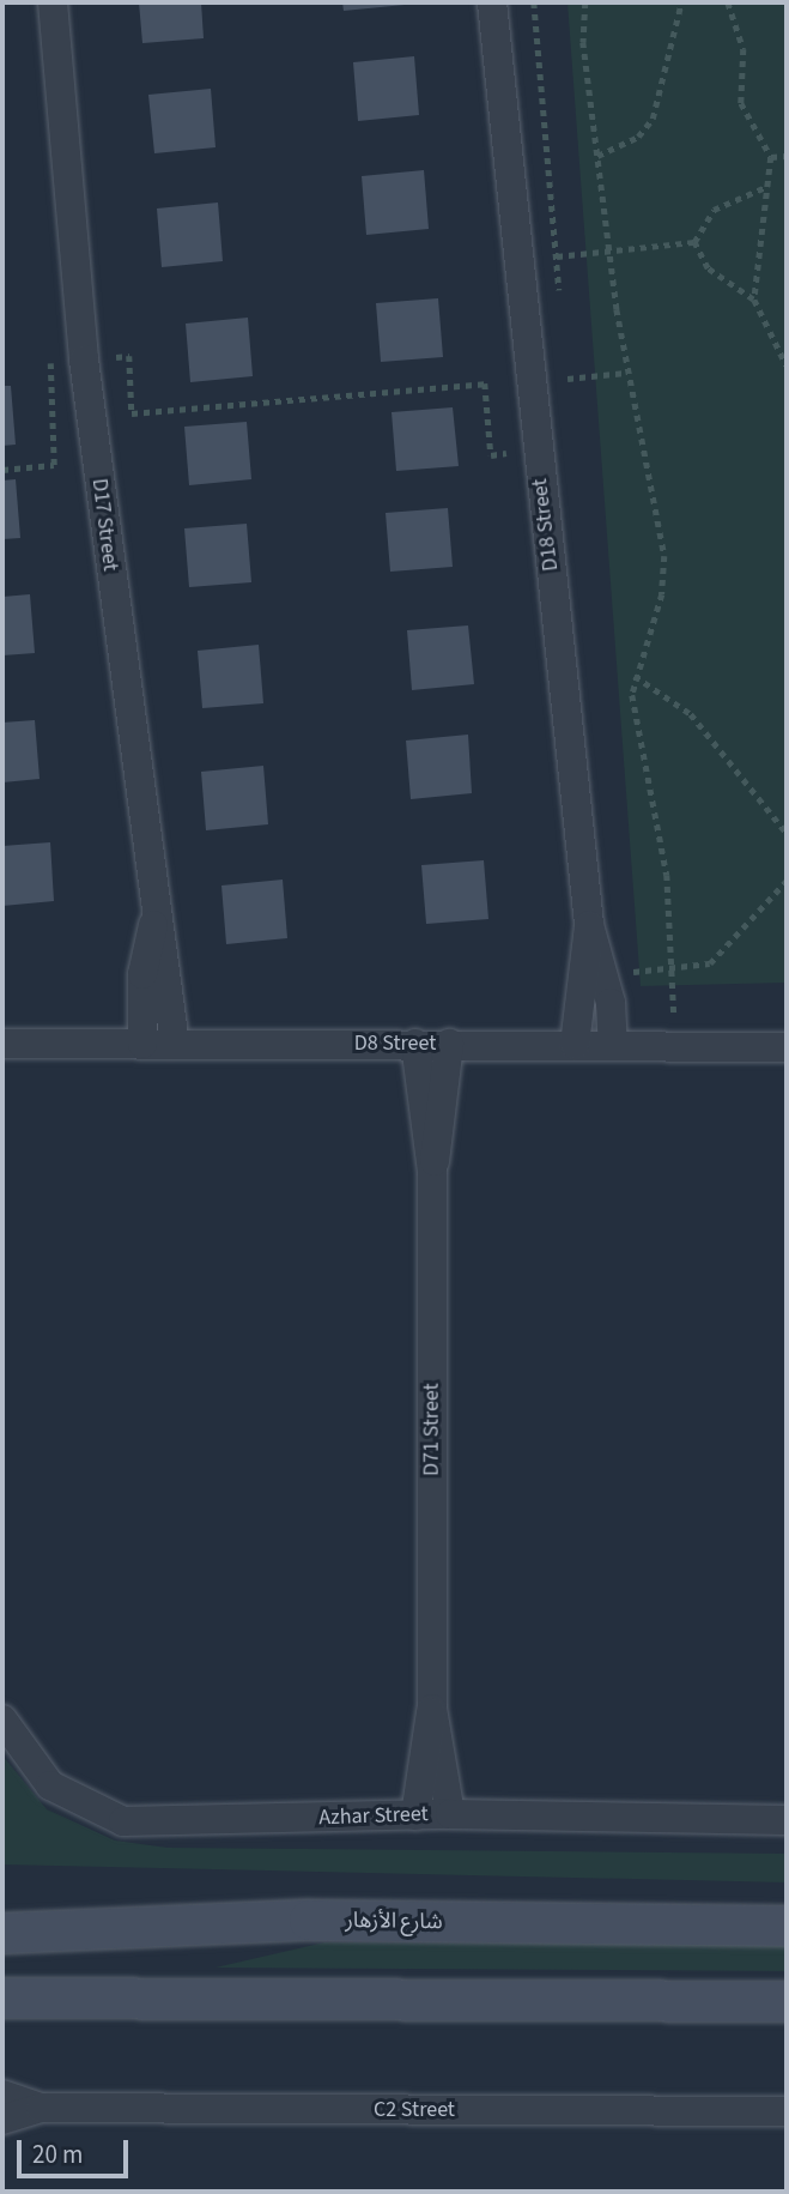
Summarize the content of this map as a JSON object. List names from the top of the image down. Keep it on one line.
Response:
{"streets":{"street":["D17 Street","D18 Street","D8 Street","D71 Street","Azhar Street","شارع الأزهار","C2 Street"]},"crossings":[["D17 Street","D8 Street"],["D18 Street","D8 Street"],["D8 Street","D71 Street"],["D71 Street","Azhar Street"]],"scale_bar":"20 m"}
